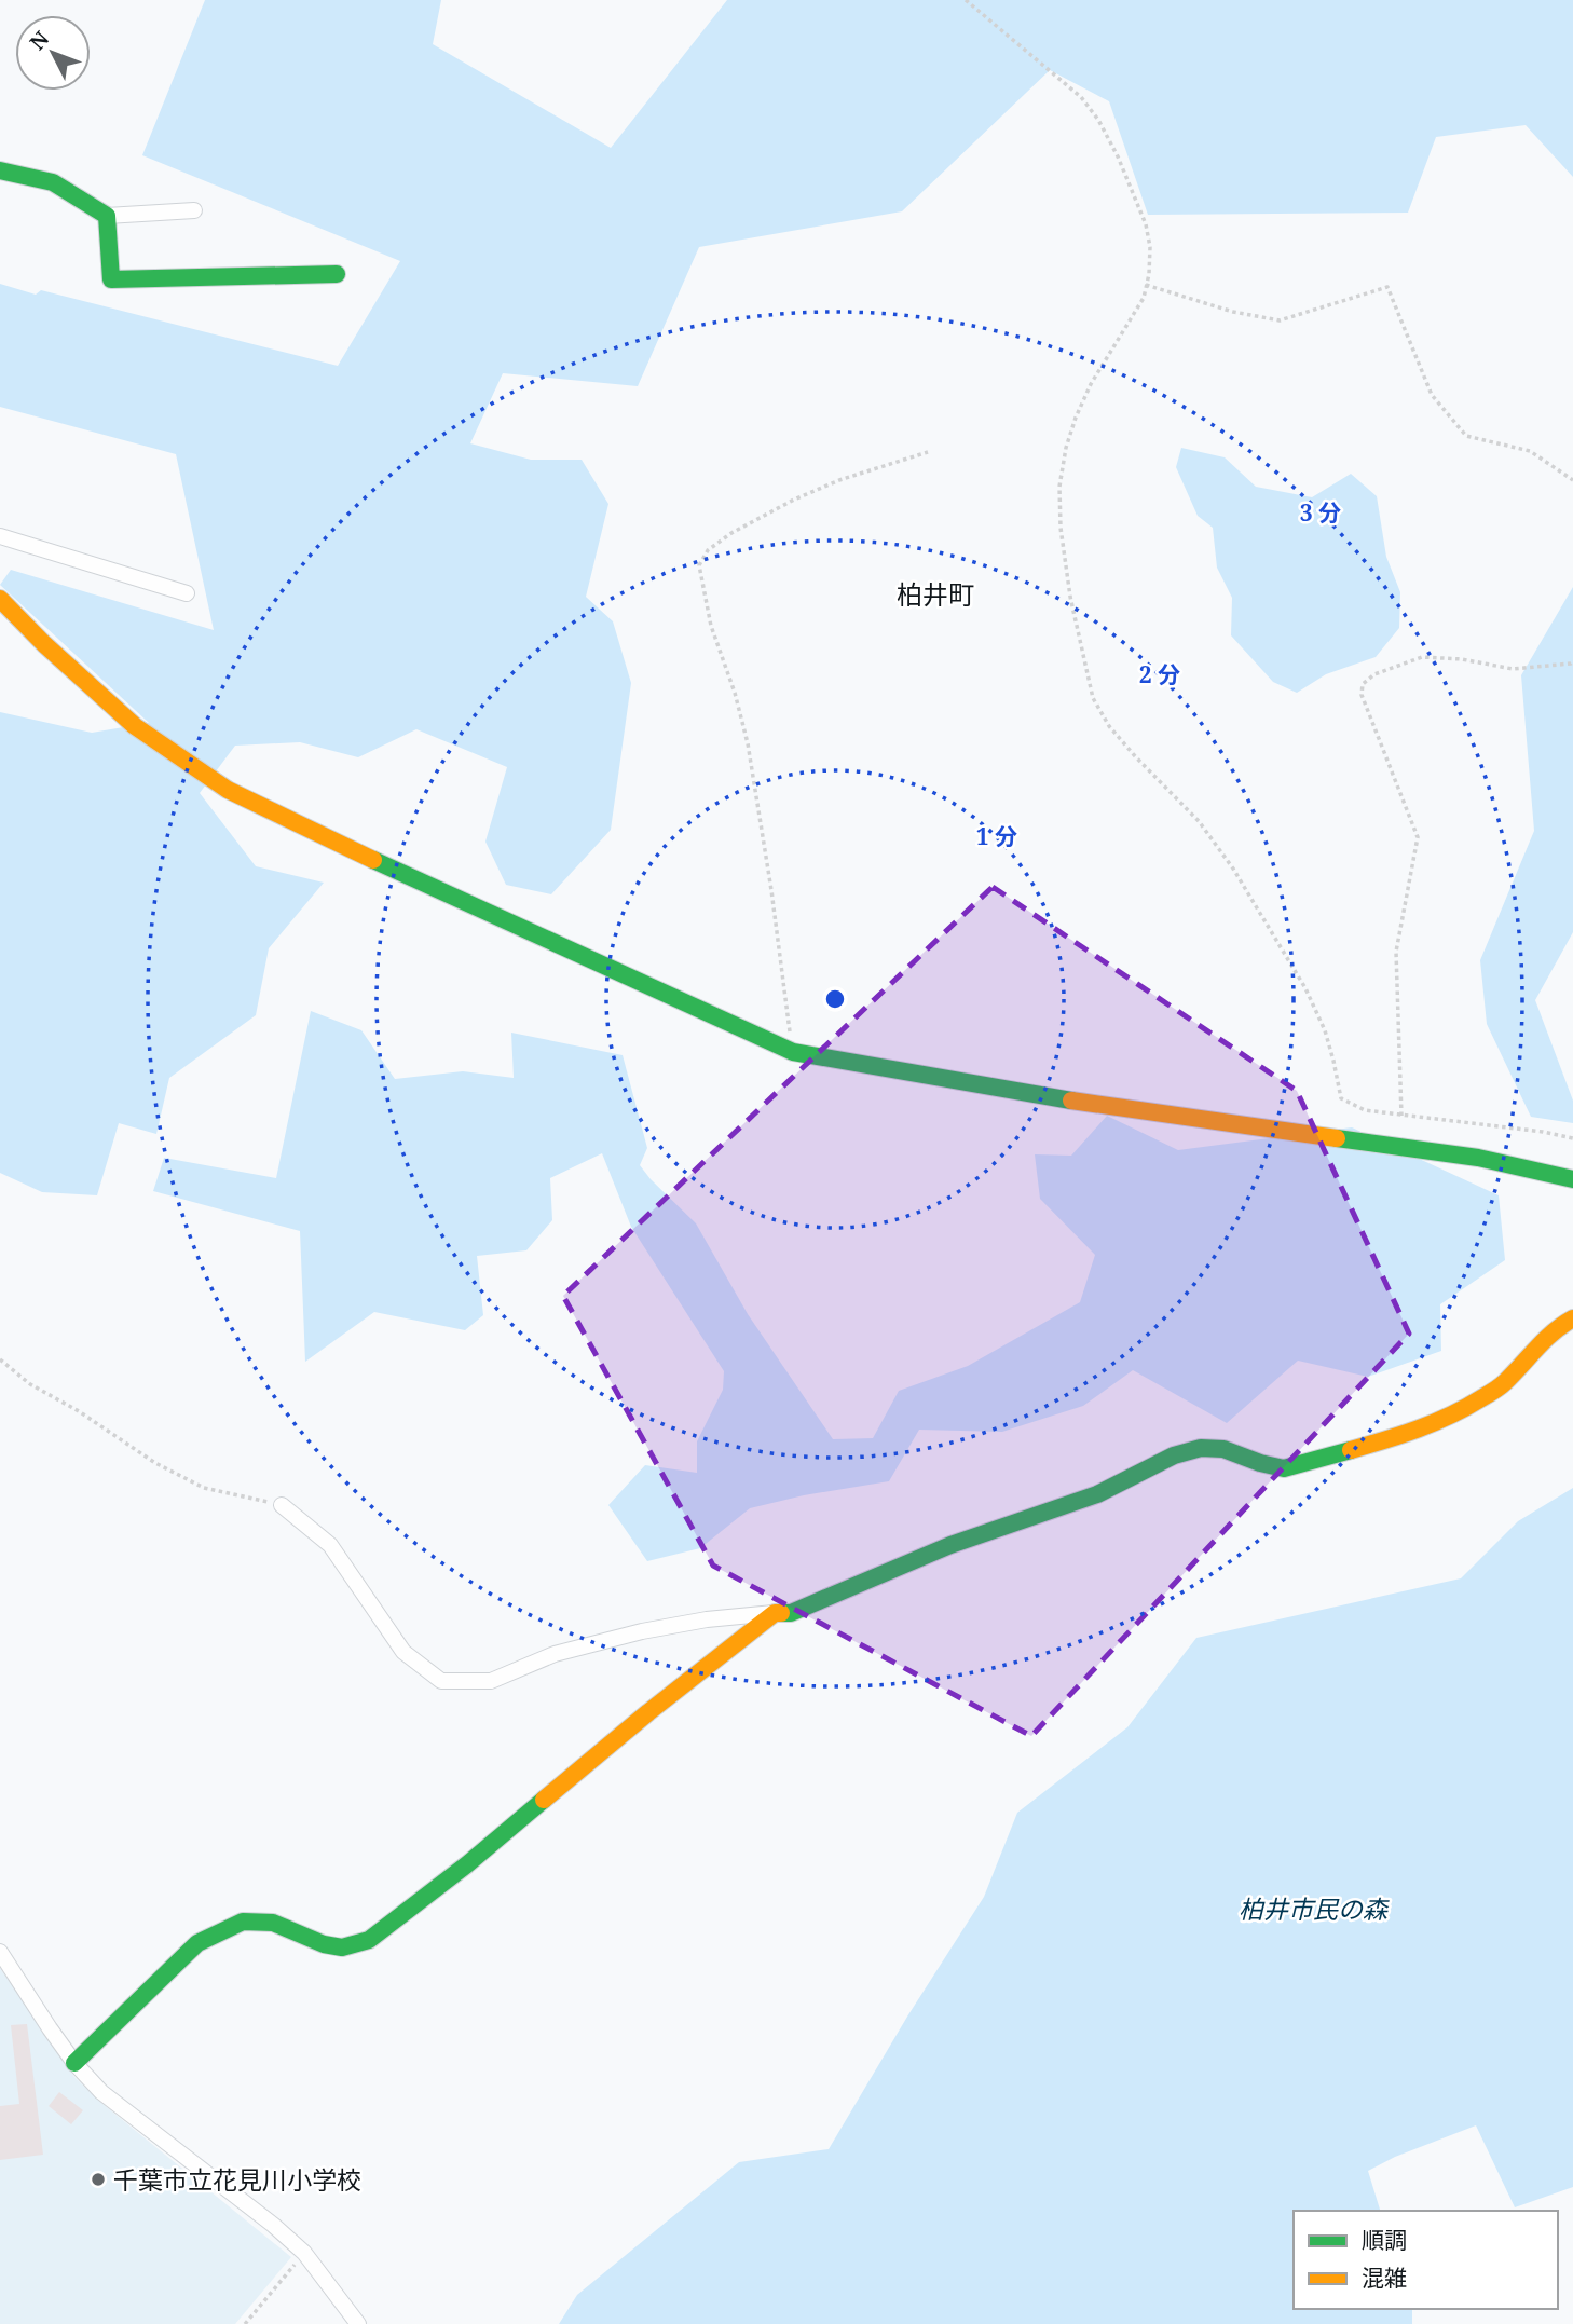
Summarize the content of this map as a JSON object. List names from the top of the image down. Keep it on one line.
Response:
{"districts":["柏井町"],"parks":["柏井市民の森"],"places":["千葉市立花見川小学校"],"legend":["順調","混雑"],"north":"top left","rings":["3 分","2 分","1 分"]}
